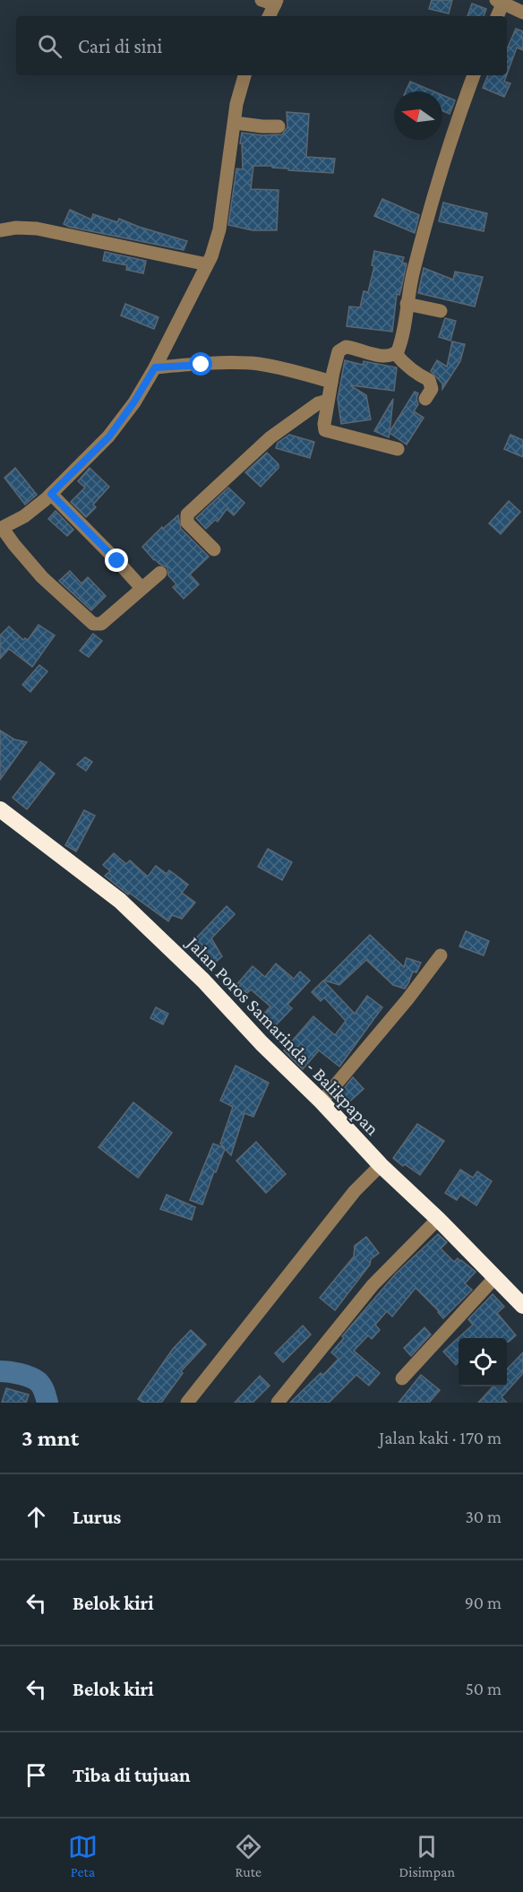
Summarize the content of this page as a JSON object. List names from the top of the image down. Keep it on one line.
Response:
{"streets":{"highway":["Jalan Poros Samarinda - Balikpapan"]},"north":"left","page":{"search":"Cari di sini","heading":["3 mnt","Jalan kaki · 170 m"],"list":[["Lurus","30 m"],["Belok kiri","90 m"],["Belok kiri","50 m"],"Tiba di tujuan"],"nav":["Peta","Rute","Disimpan"]}}
